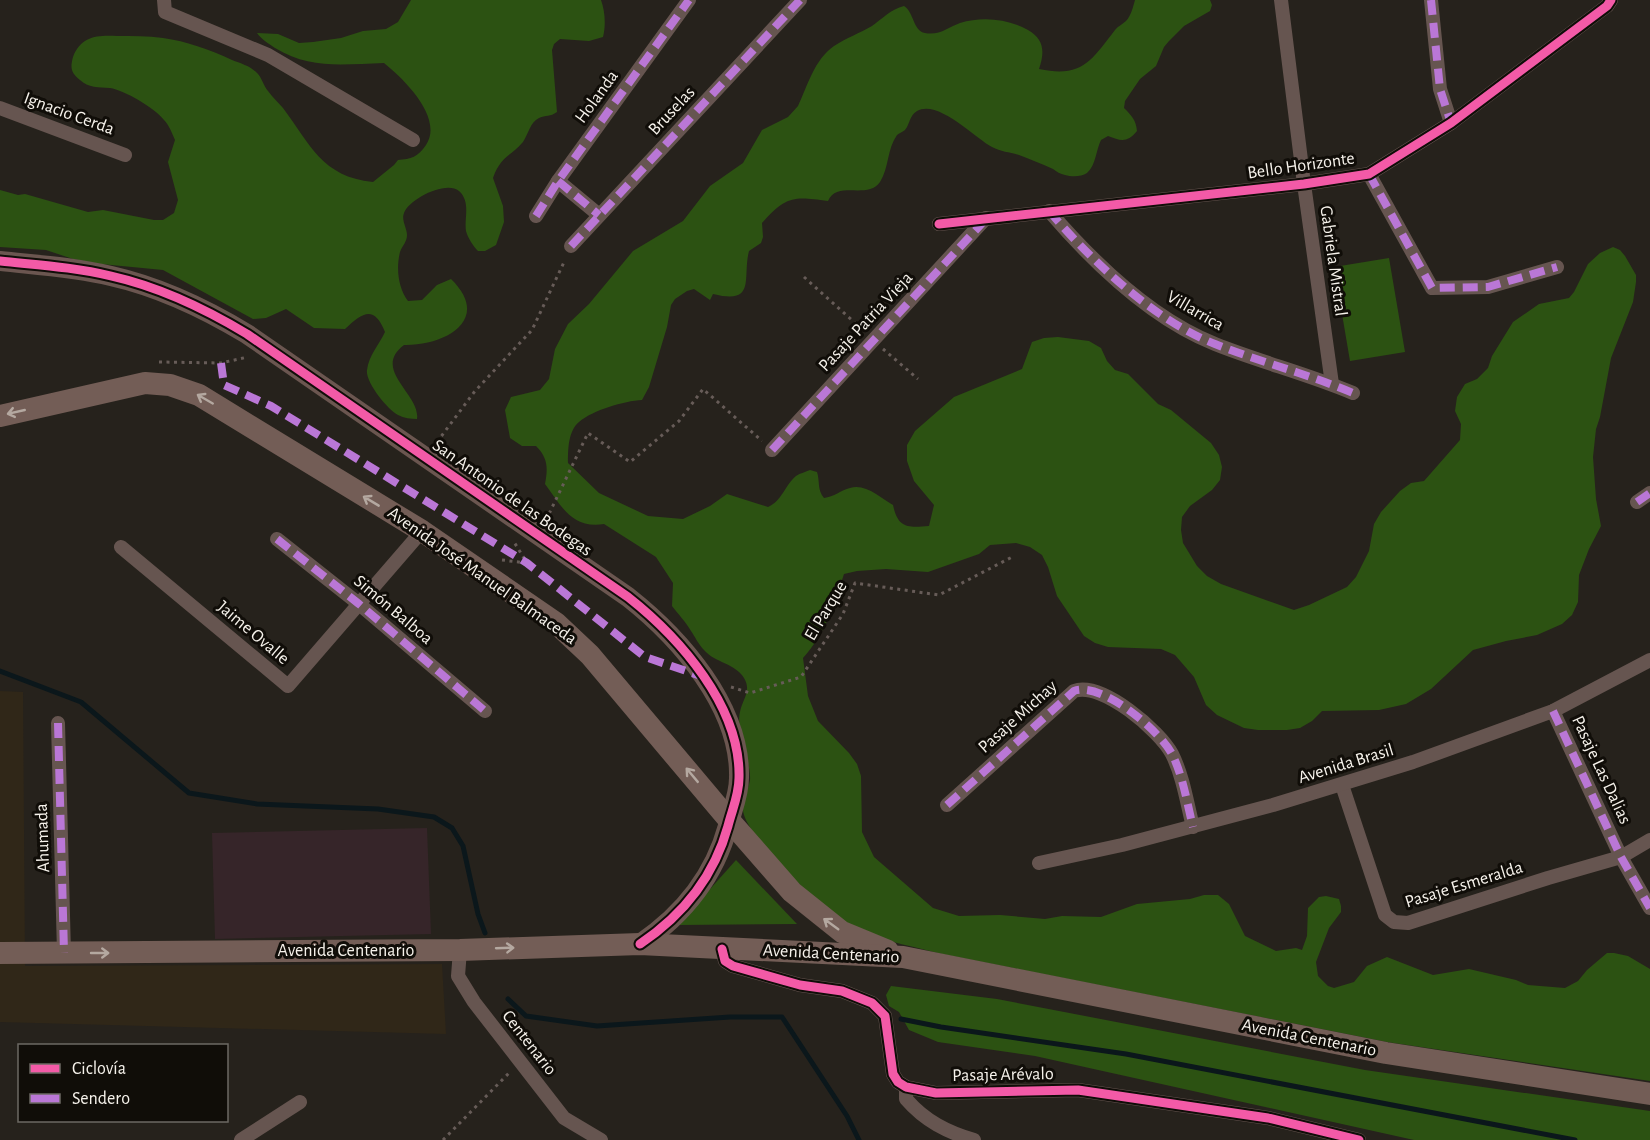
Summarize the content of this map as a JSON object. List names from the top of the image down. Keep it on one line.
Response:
{"streets":{"main road":["Avenida José Manuel Balmaceda","Avenida Centenario"],"street":["Holanda","Bruselas","Ignacio Cerda","Bello Horizonte","Gabriela Mistral","Villarrica","Pasaje Patria Vieja","San Antonio de las Bodegas","Simón Balboa","Jaime Ovalle","Pasaje Michay","Avenida Brasil","Pasaje Las Dalias","Ahumada","Pasaje Esmeralda","Centenario","Pasaje Arévalo"],"path":["El Parque"]},"crossings":[["Bello Horizonte","Gabriela Mistral"],["Bello Horizonte","Villarrica"],["Bello Horizonte","Pasaje Patria Vieja"],["Gabriela Mistral","Villarrica"],["San Antonio de las Bodegas","Avenida José Manuel Balmaceda"],["San Antonio de las Bodegas","El Parque"],["San Antonio de las Bodegas","Avenida Centenario"],["Avenida José Manuel Balmaceda","Jaime Ovalle"],["Avenida José Manuel Balmaceda","Avenida Centenario"],["Simón Balboa","Jaime Ovalle"],["Pasaje Michay","Avenida Brasil"],["Avenida Brasil","Pasaje Las Dalias"],["Avenida Brasil","Pasaje Esmeralda"],["Pasaje Las Dalias","Pasaje Esmeralda"],["Ahumada","Avenida Centenario"],["Avenida Centenario","Centenario"]],"one_way":["Avenida José Manuel Balmaceda"],"legend":["Ciclovía","Sendero"]}
